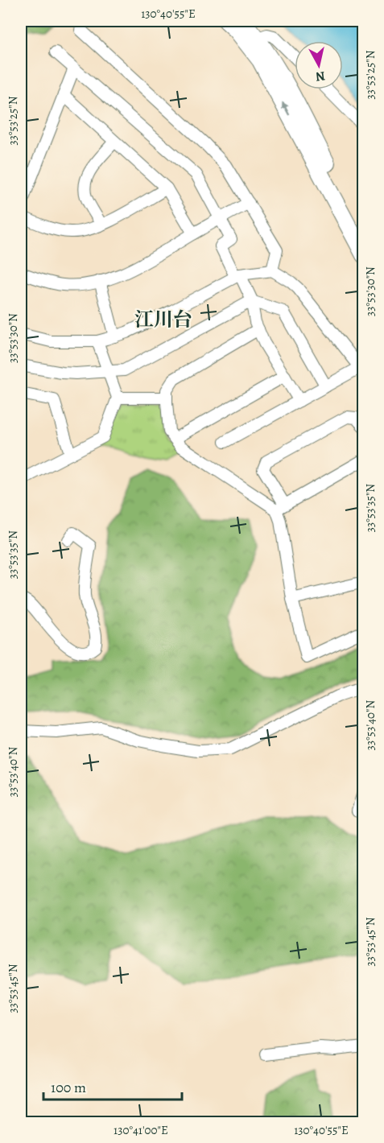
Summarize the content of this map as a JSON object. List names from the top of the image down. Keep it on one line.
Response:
{"districts":["江川台"],"scale_bar":"100 m","north":"bottom","coordinates":["130°40'55\"E","33°53'25\"N","33°53'30\"N","33°53'35\"N","33°53'40\"N","33°53'45\"N","130°41'00\"E"]}
